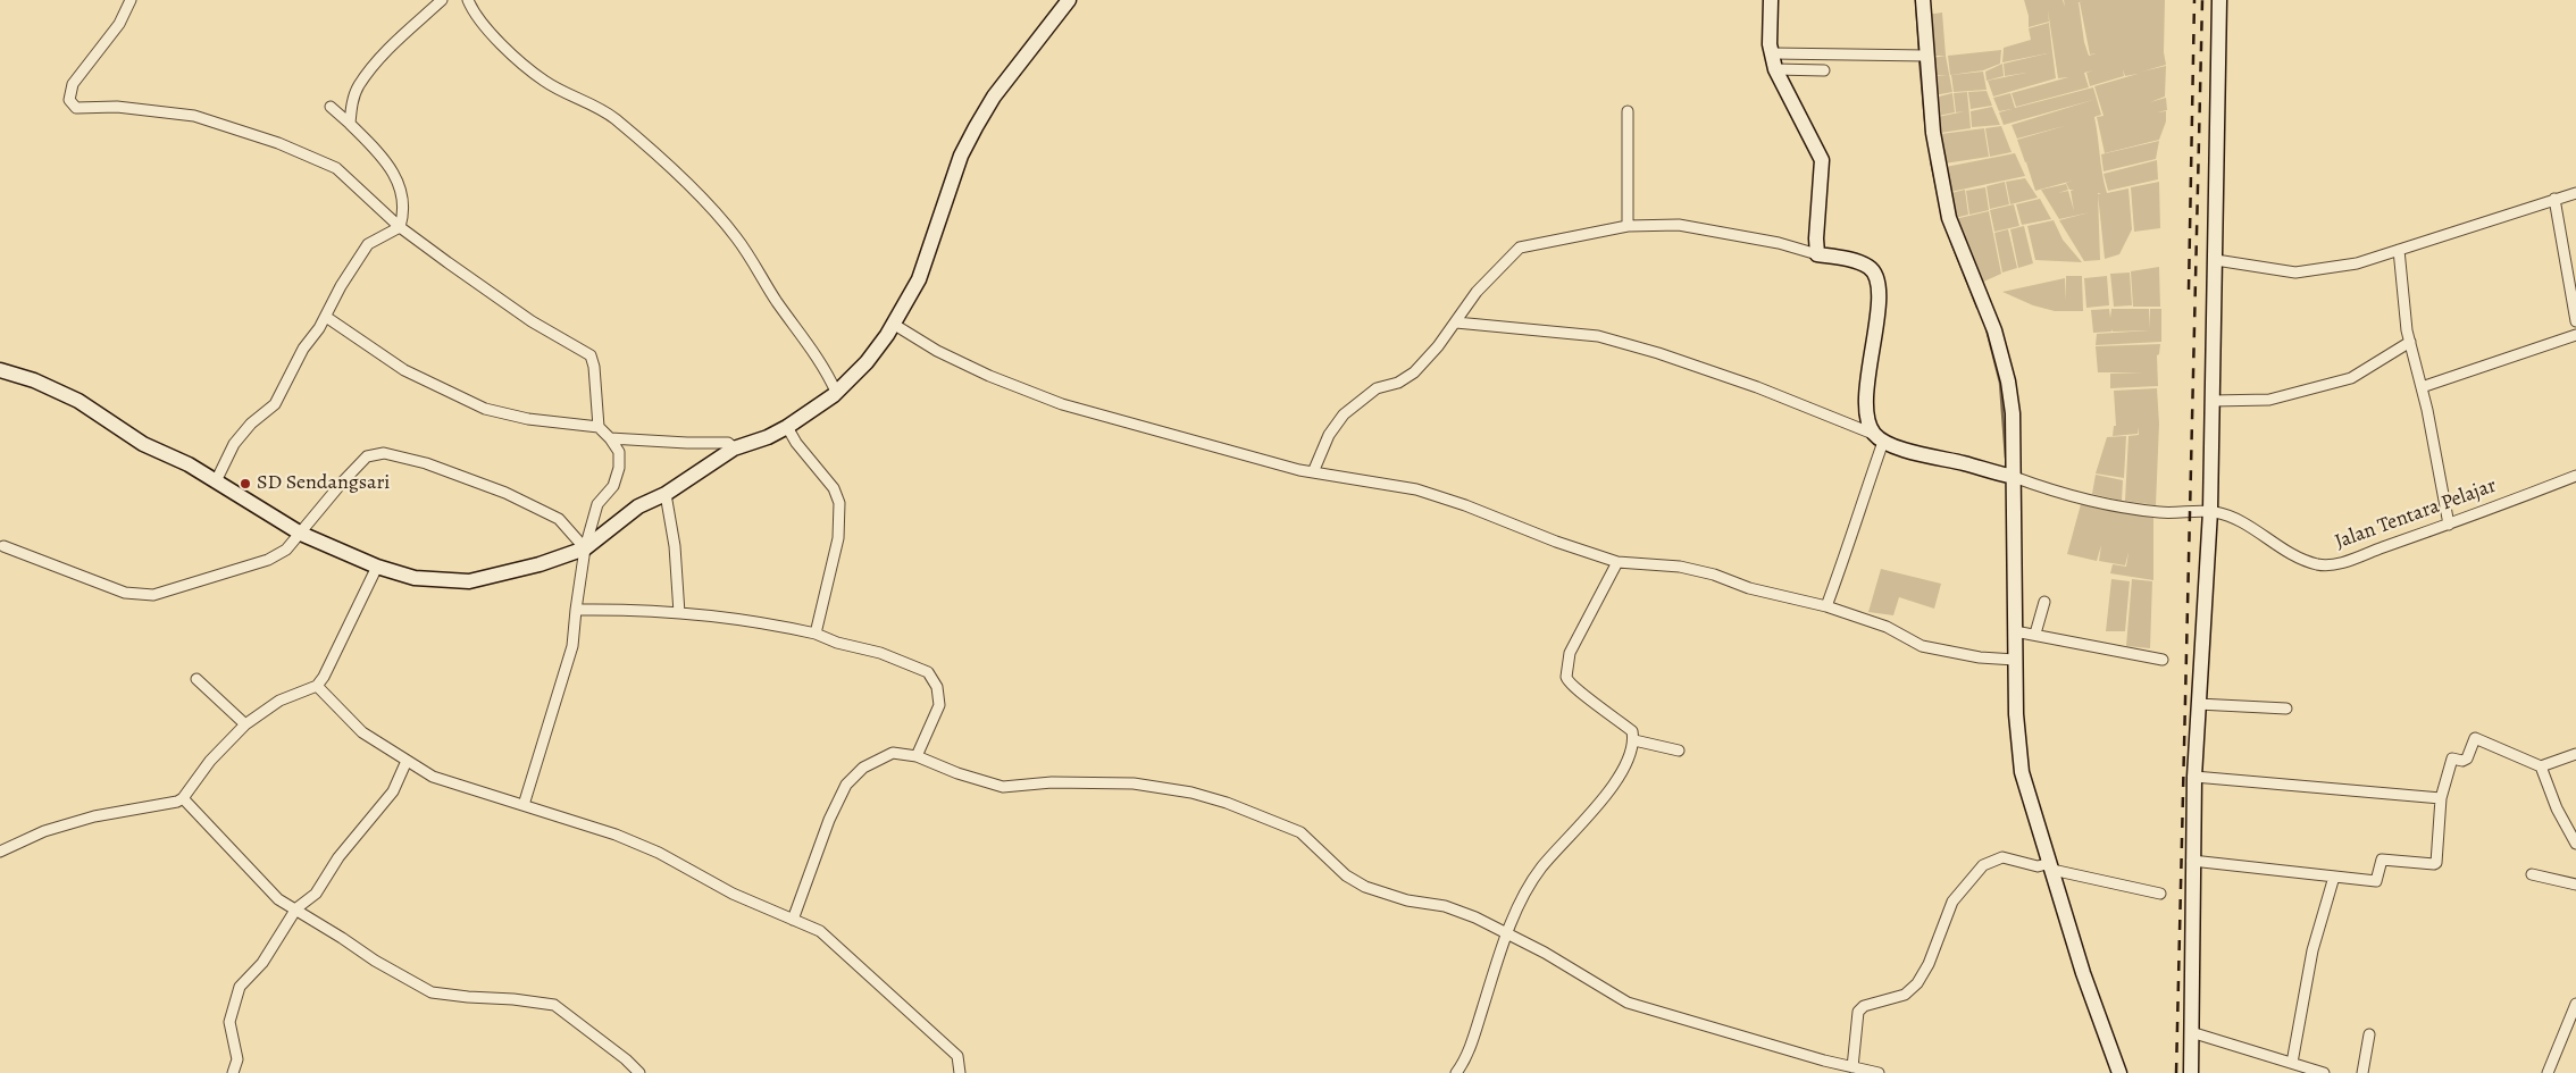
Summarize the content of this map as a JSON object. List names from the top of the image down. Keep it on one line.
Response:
{"streets":{"street":["Jalan Tentara Pelajar"]},"places":["SD Sendangsari"]}
